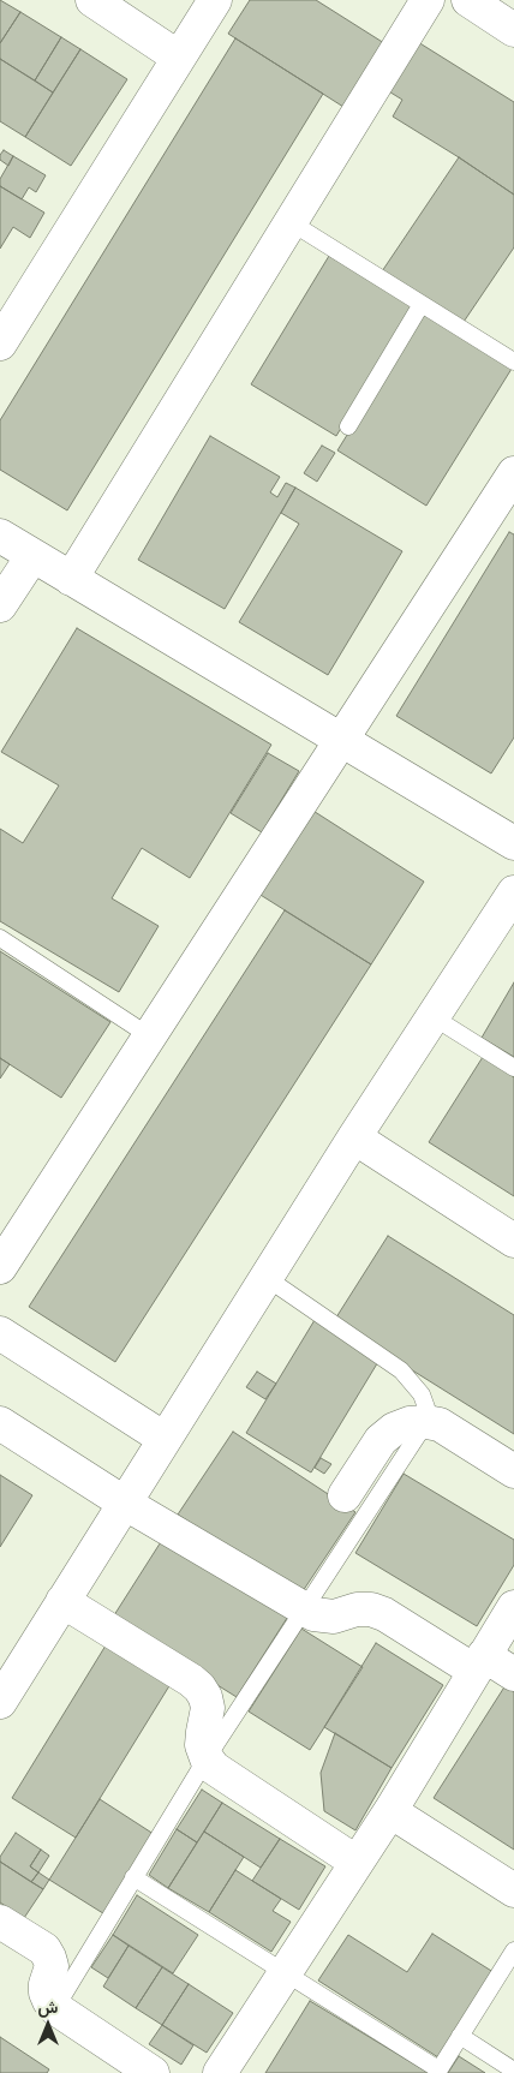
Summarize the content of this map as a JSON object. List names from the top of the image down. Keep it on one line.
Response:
{"north":"top"}
